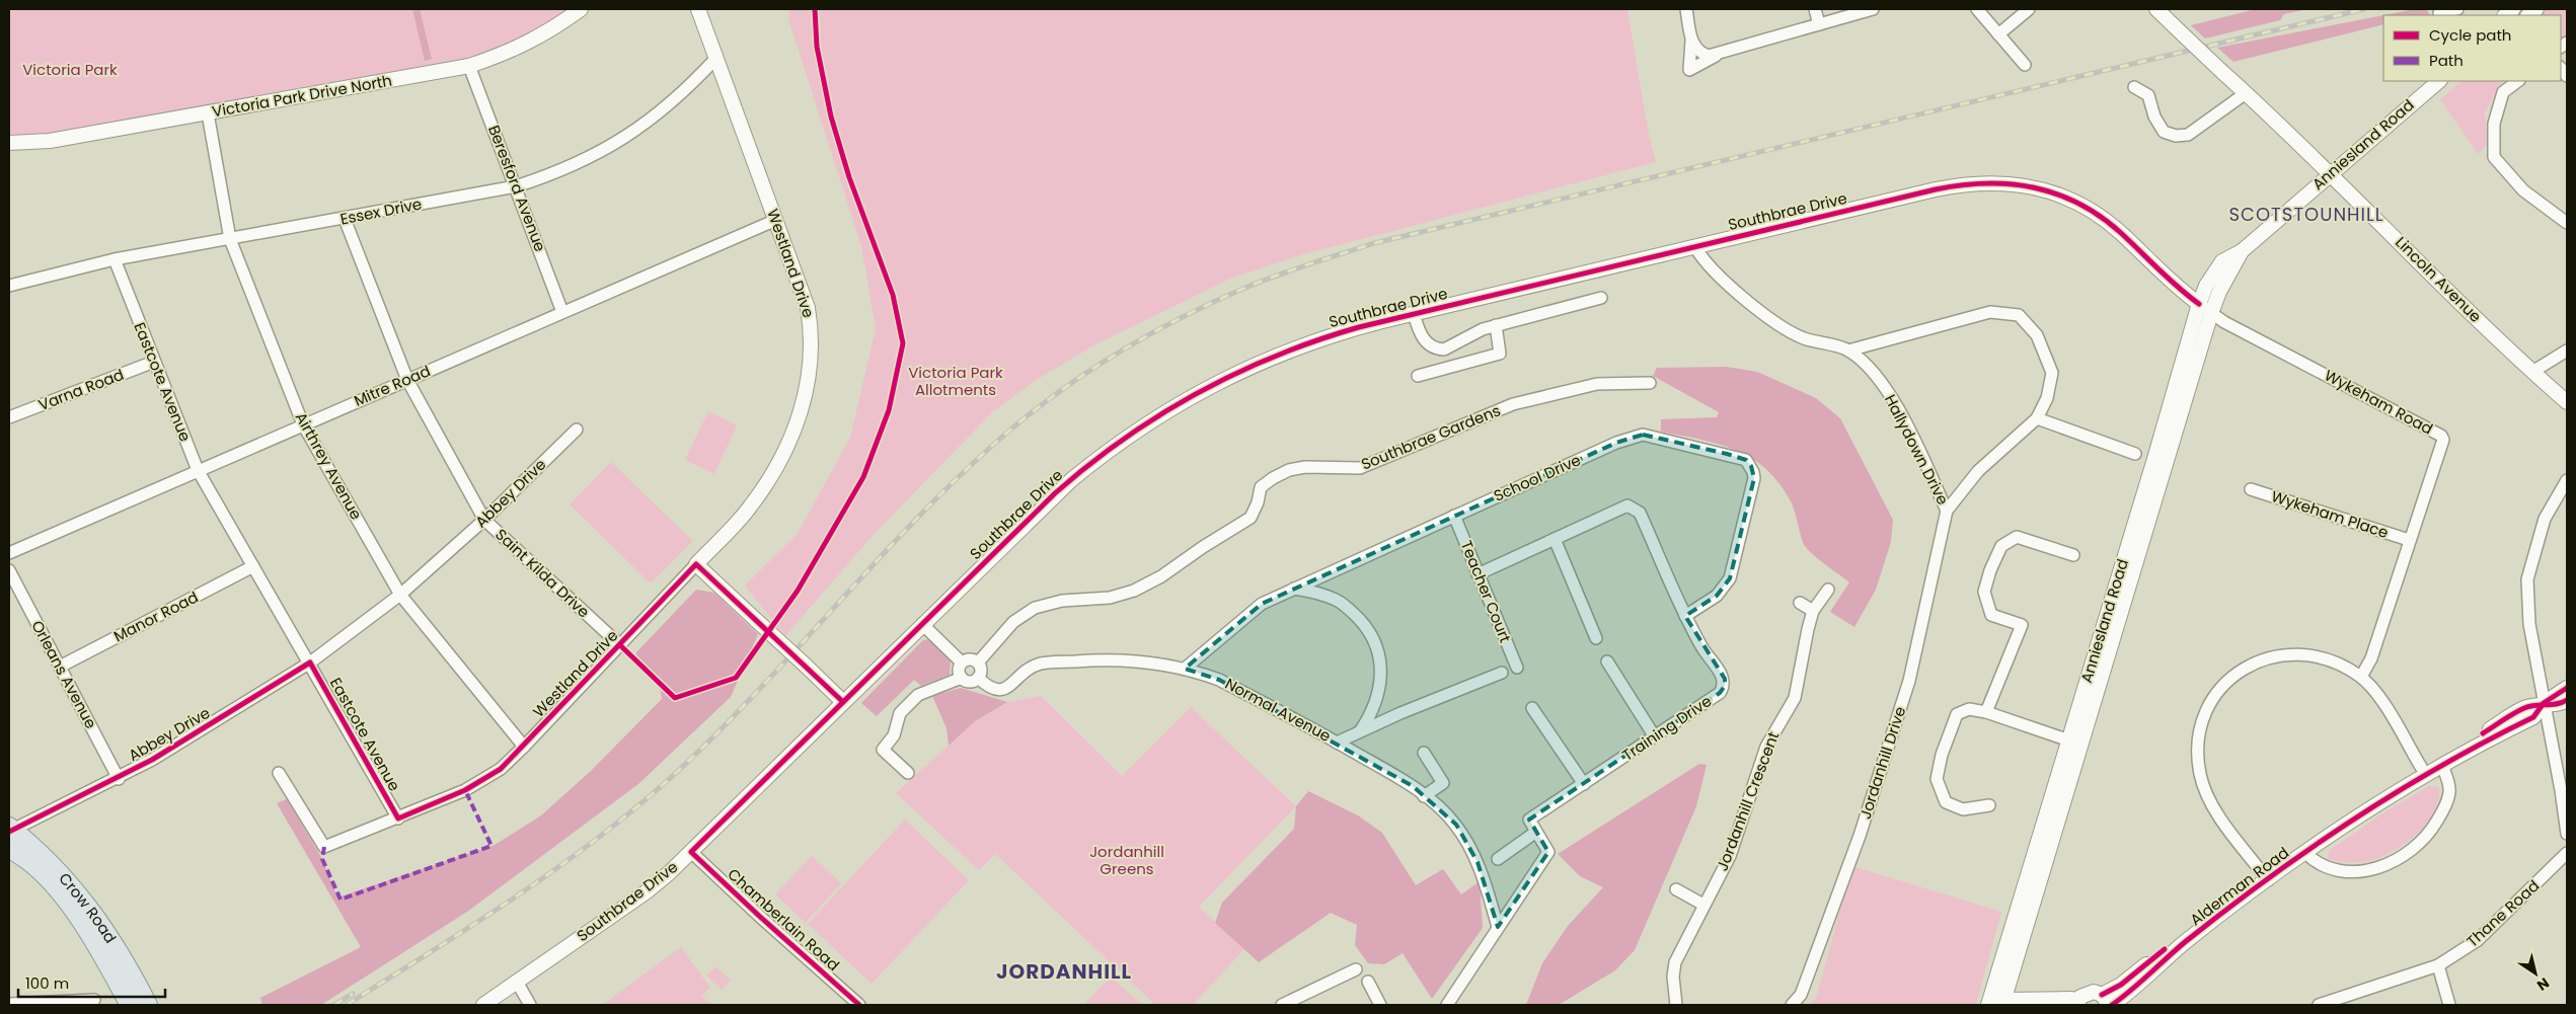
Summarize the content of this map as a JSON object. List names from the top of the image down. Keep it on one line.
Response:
{"streets":{"main road":["Crow Road"],"street":["Victoria Park Drive North","Anniesland Road","Beresford Avenue","Essex Drive","Southbrae Drive","Westland Drive","Lincoln Avenue","Eastcote Avenue","Mitre Road","Varna Road","Wykeham Road","Southbrae Gardens","Hallydown Drive","Airthrey Avenue","School Drive","Abbey Drive","Wykeham Place","Saint Kilda Drive","Teacher Court","Manor Road","Orleans Avenue","Normal Avenue","Training Drive","Jordanhill Drive","Jordanhill Crescent","Alderman Road","Thane Road","Chamberlain Road"]},"crossings":[["Victoria Park Drive North","Beresford Avenue"],["Victoria Park Drive North","Airthrey Avenue"],["Anniesland Road","Southbrae Drive"],["Anniesland Road","Lincoln Avenue"],["Anniesland Road","Wykeham Road"],["Anniesland Road","Alderman Road"],["Beresford Avenue","Essex Drive"],["Beresford Avenue","Mitre Road"],["Essex Drive","Westland Drive"],["Essex Drive","Eastcote Avenue"],["Essex Drive","Airthrey Avenue"],["Essex Drive","Saint Kilda Drive"],["Southbrae Drive","Wykeham Road"],["Southbrae Drive","Hallydown Drive"],["Southbrae Drive","Chamberlain Road"],["Westland Drive","Eastcote Avenue"],["Westland Drive","Mitre Road"],["Westland Drive","Airthrey Avenue"],["Westland Drive","Saint Kilda Drive"],["Eastcote Avenue","Mitre Road"],["Eastcote Avenue","Varna Road"],["Eastcote Avenue","Abbey Drive"],["Eastcote Avenue","Manor Road"],["Mitre Road","Airthrey Avenue"],["Mitre Road","Saint Kilda Drive"],["Wykeham Road","Wykeham Place"],["Southbrae Gardens","Normal Avenue"],["Hallydown Drive","Jordanhill Drive"],["Airthrey Avenue","Abbey Drive"],["School Drive","Teacher Court"],["School Drive","Normal Avenue"],["School Drive","Training Drive"],["Abbey Drive","Saint Kilda Drive"],["Abbey Drive","Orleans Avenue"],["Abbey Drive","Crow Road"],["Teacher Court","Training Drive"],["Manor Road","Orleans Avenue"]],"districts":["SCOTSTOUNHILL","JORDANHILL"],"parks":["Victoria Park","Victoria Park Allotments","Jordanhill Greens"],"legend":["Cycle path","Path"],"scale_bar":"100 m","north":"bottom right"}
